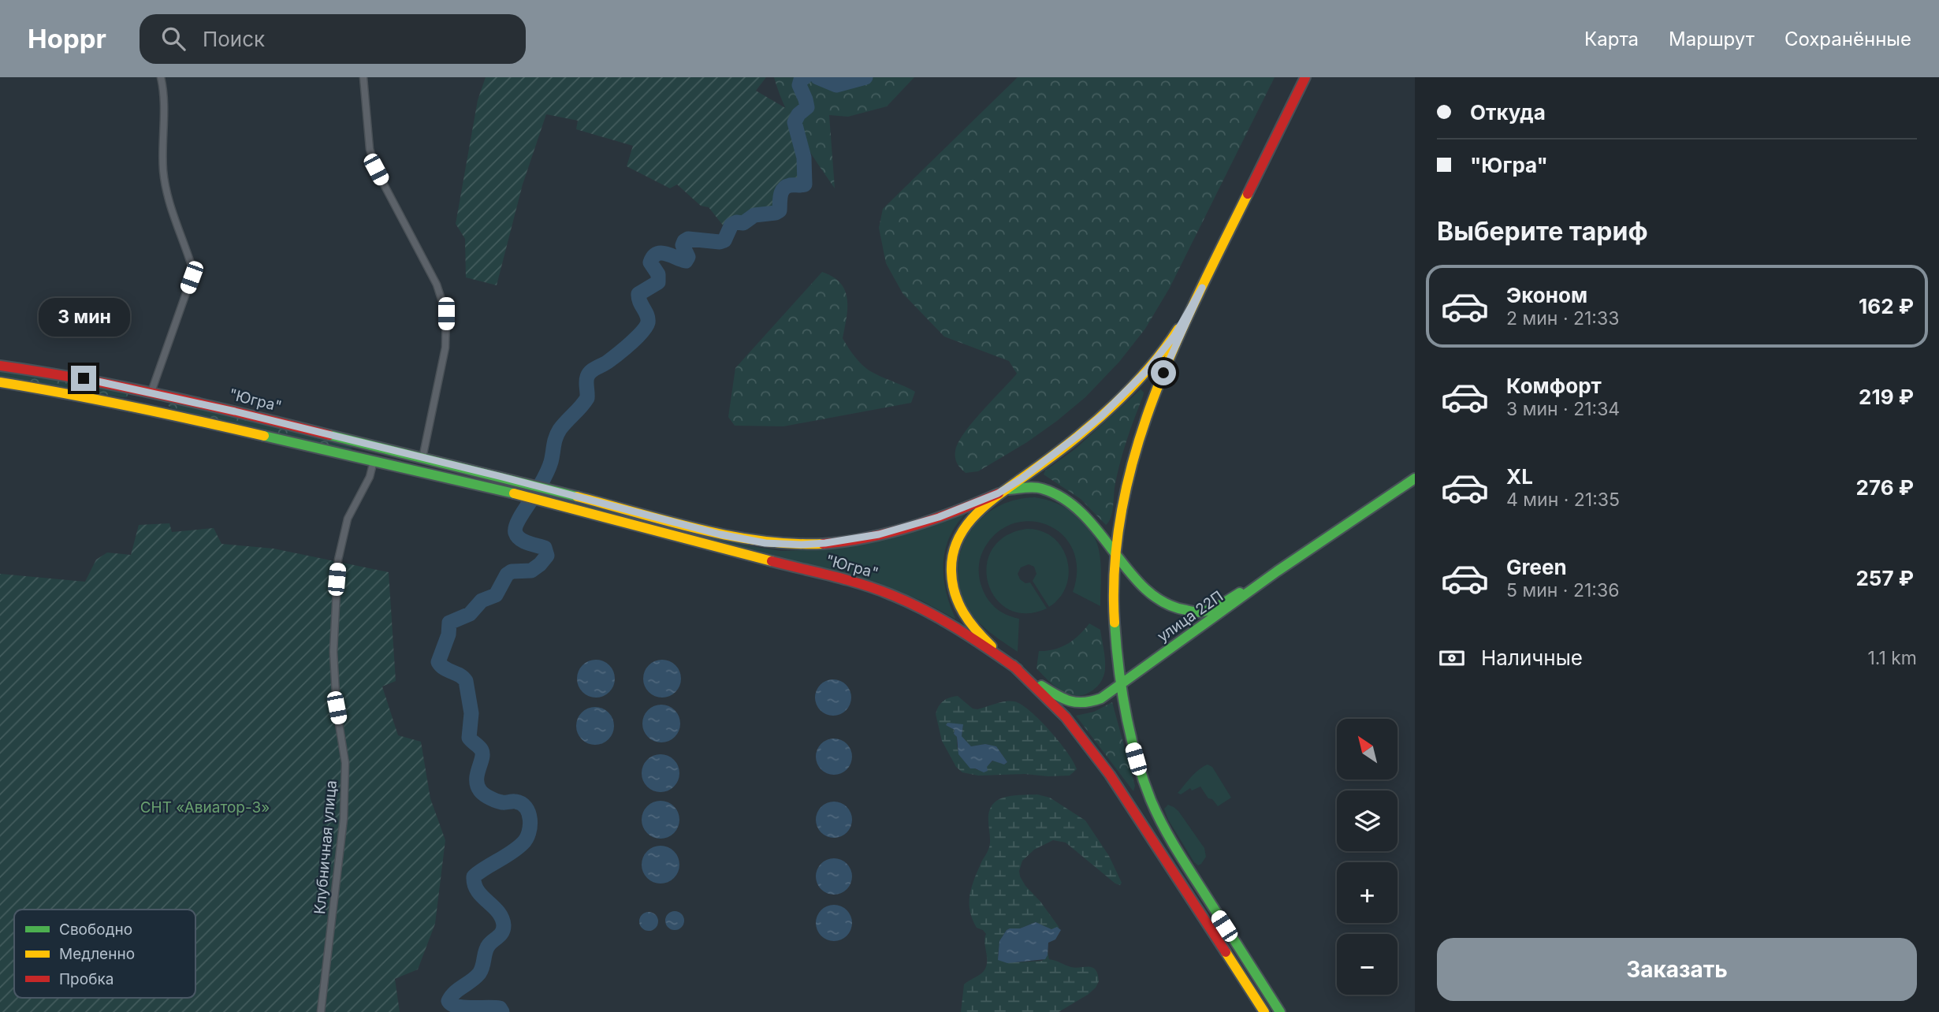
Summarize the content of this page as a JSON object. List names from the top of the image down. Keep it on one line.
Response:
{"streets":{"main road":["\"Югра\"","улица 22П"],"street":["Клубничная улица"]},"crossings":[["\"Югра\"","улица 22П"],["\"Югра\"","Клубничная улица"]],"parks":["СНТ «Авиатор-3»"],"legend":["Свободно","Медленно","Пробка"],"north":"top left","page":{"header":"Hoppr","search":"Поиск","nav":["Карта","Маршрут","Сохранённые"],"banner":["Откуда","\"Югра\""],"heading":"Выберите тариф","list":[{"name":"Эконом","note":"2 мин · 21:33","value":"162 ₽"},{"name":"Комфорт","note":"3 мин · 21:34","value":"219 ₽"},{"name":"XL","note":"4 мин · 21:35","value":"276 ₽"},{"name":"Green","note":"5 мин · 21:36","value":"257 ₽"}],"bubble":"3 мин","pay":["Наличные","1.1 km"],"map_buttons":["+","−"],"buttons":"Заказать"}}
